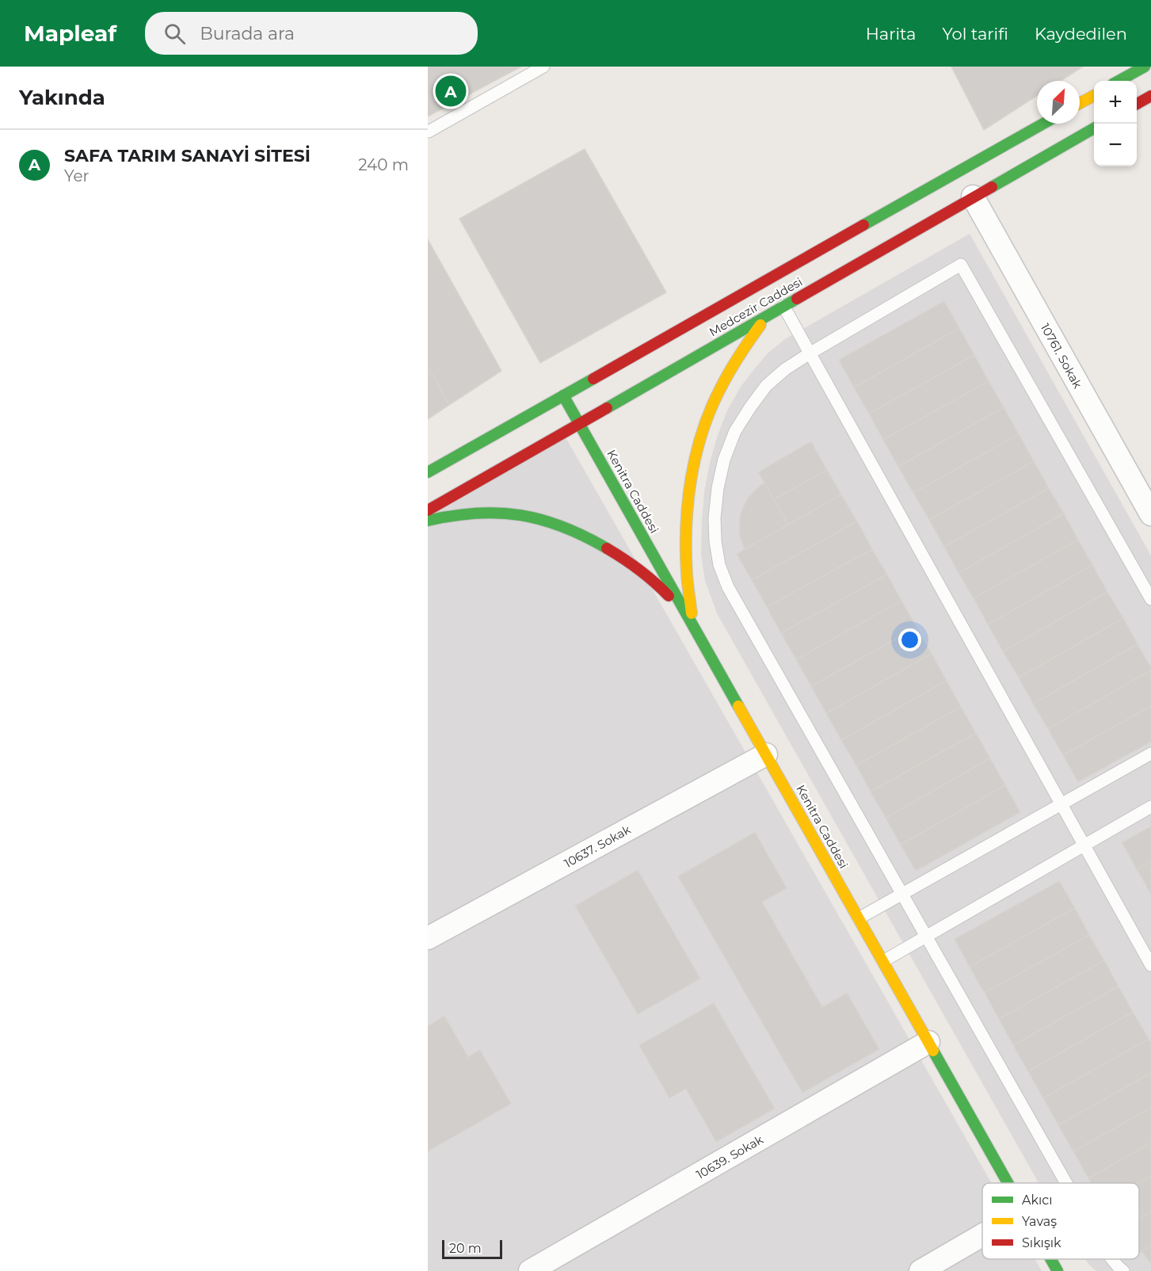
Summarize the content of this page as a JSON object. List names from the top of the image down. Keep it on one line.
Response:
{"streets":{"street":["Medcezir Caddesi","10761. Sokak","Kenitra Caddesi","10637. Sokak","10639. Sokak"]},"crossings":[["Medcezir Caddesi","10761. Sokak"],["Medcezir Caddesi","Kenitra Caddesi"],["Kenitra Caddesi","10637. Sokak"],["Kenitra Caddesi","10639. Sokak"]],"legend":["Akıcı","Yavaş","Sıkışık"],"scale_bar":"20 m","north":"top right","page":{"header":"Mapleaf","search":"Burada ara","nav":["Harita","Yol tarifi","Kaydedilen"],"heading":"Yakında","pins":"A","map_buttons":["+","−"],"list":[{"mark":"A","name":"SAFA TARIM SANAYİ SİTESİ","note":"Yer","value":"240 m"}],"scale":"20 m"}}
